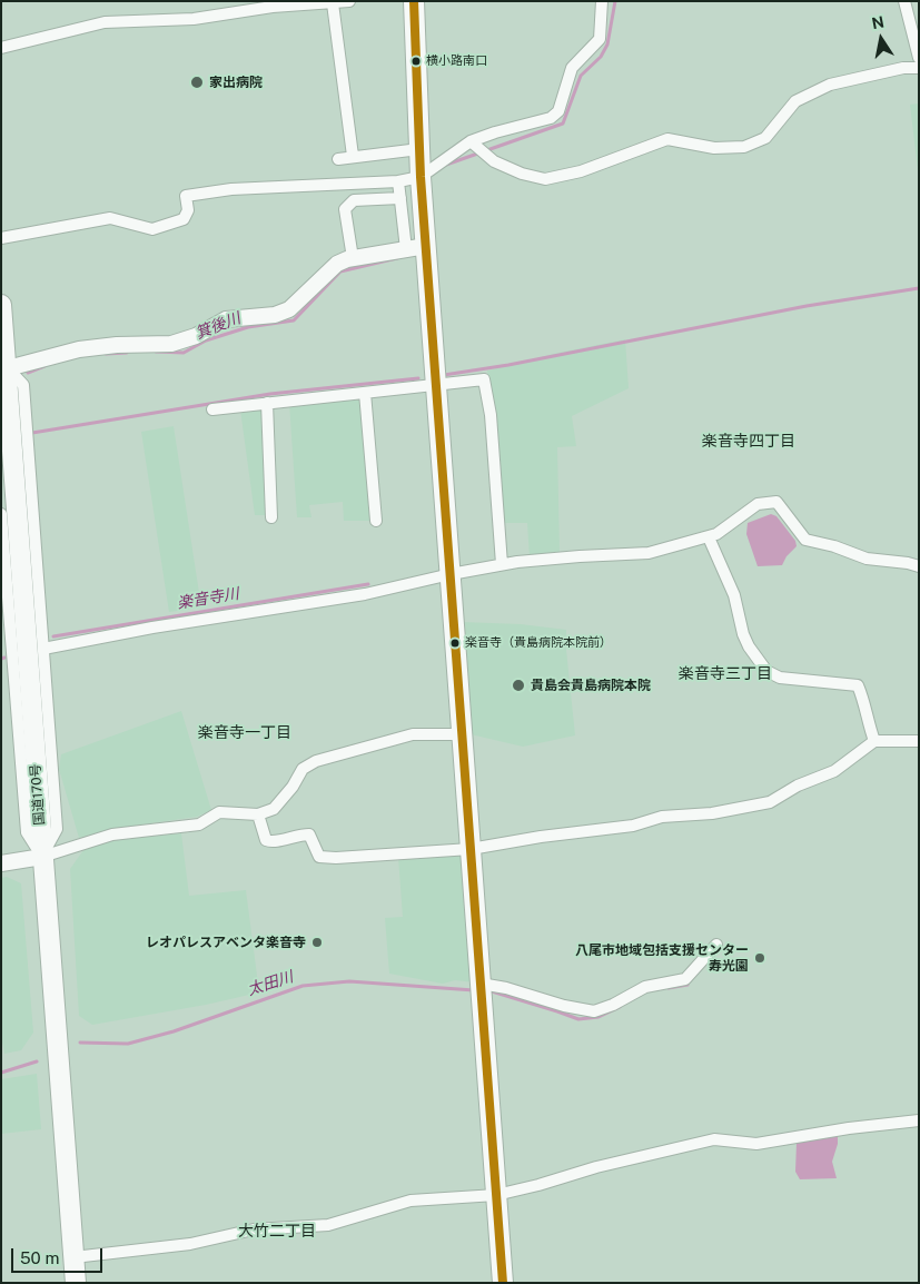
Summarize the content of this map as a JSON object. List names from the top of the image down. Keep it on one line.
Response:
{"streets":{"highway":["国道170号"]},"districts":["楽音寺四丁目","楽音寺三丁目","楽音寺一丁目","大竹二丁目"],"water":["箕後川","楽音寺川","太田川"],"places":["横小路南口","家出病院","楽音寺（貴島病院本院前）","貴島会貴島病院本院","レオパレスアベンタ楽音寺","八尾市地域包括支援センター 寿光園"],"scale_bar":"50 m","north":"top"}
